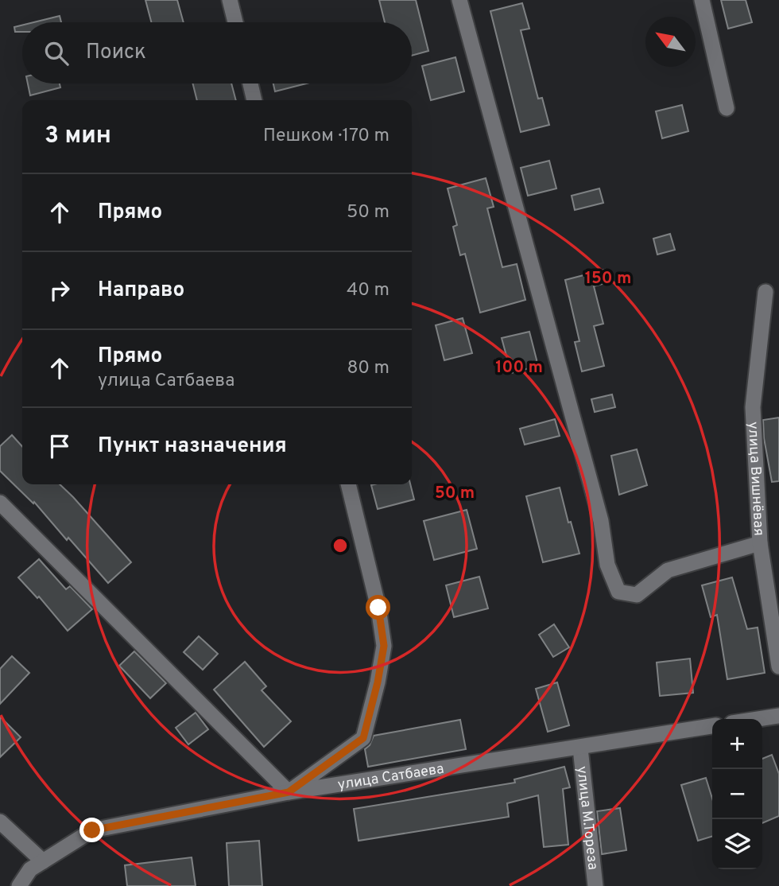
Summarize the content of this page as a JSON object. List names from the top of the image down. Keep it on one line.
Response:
{"streets":{"street":["улица Вишнёвая","улица Сатбаева","улица М.Тореза"]},"crossings":[["улица Сатбаева","улица М.Тореза"]],"north":"top left","page":{"search":"Поиск","heading":["3 мин","Пешком · 170 m"],"list":[["Прямо","50 m"],["Направо","40 m"],["Прямо","улица Сатбаева","80 m"],"Пункт назначения"],"map_buttons":["+","−"]},"rings":["150 m","100 m","50 m"]}
